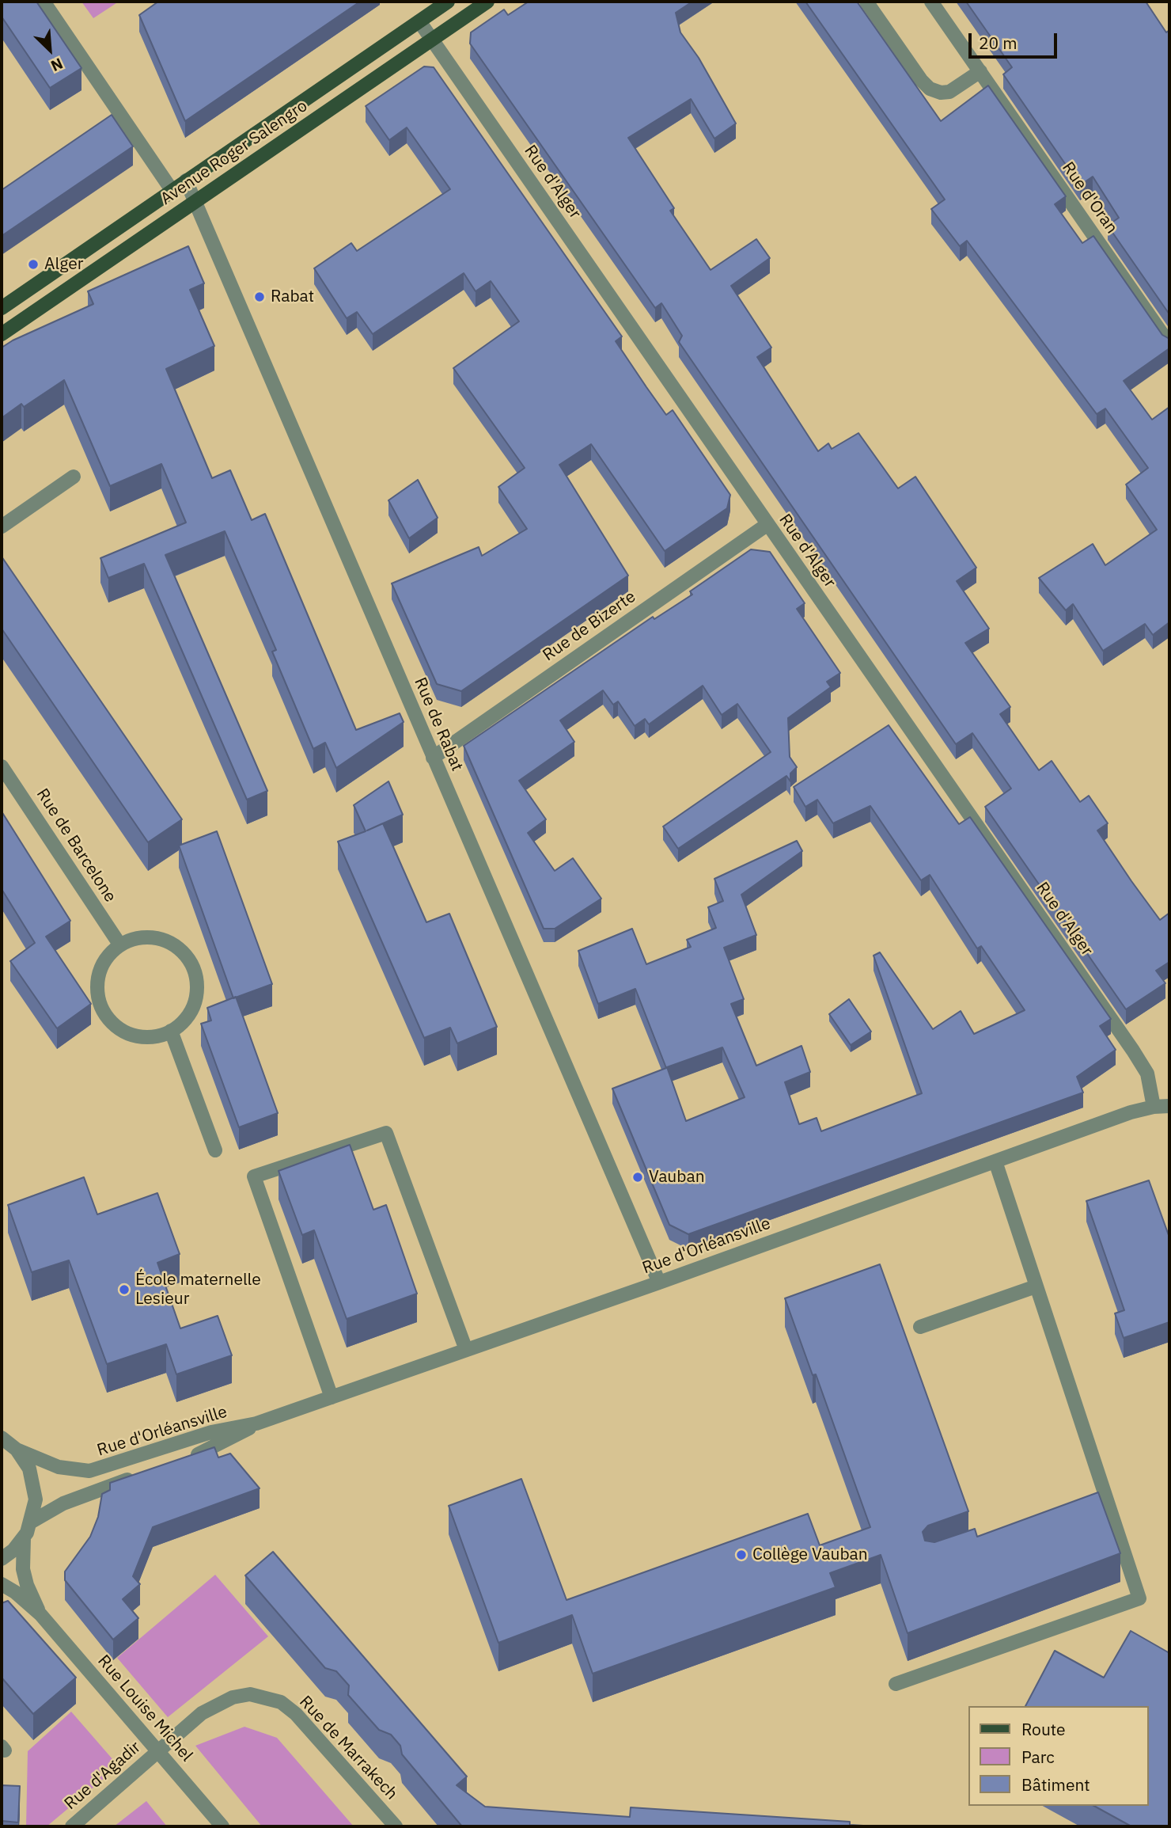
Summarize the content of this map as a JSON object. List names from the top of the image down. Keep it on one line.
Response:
{"streets":{"main road":["Avenue Roger Salengro"],"street":["Rue d'Alger","Rue d'Oran","Rue de Bizerte","Rue de Rabat","Rue de Barcelone","Rue d'Orléansville","Rue Louise Michel","Rue de Marrakech","Rue d'Agadir"]},"crossings":[["Avenue Roger Salengro","Rue d'Alger"],["Avenue Roger Salengro","Rue de Rabat"],["Rue d'Alger","Rue de Bizerte"],["Rue d'Alger","Rue d'Orléansville"],["Rue de Bizerte","Rue de Rabat"],["Rue de Rabat","Rue d'Orléansville"],["Rue Louise Michel","Rue de Marrakech"],["Rue Louise Michel","Rue d'Agadir"],["Rue de Marrakech","Rue d'Agadir"]],"places":["Alger","Rabat","Vauban","École maternelle Lesieur","Collège Vauban"],"legend":["Route","Parc","Bâtiment"],"scale_bar":"20 m","north":"bottom right"}
